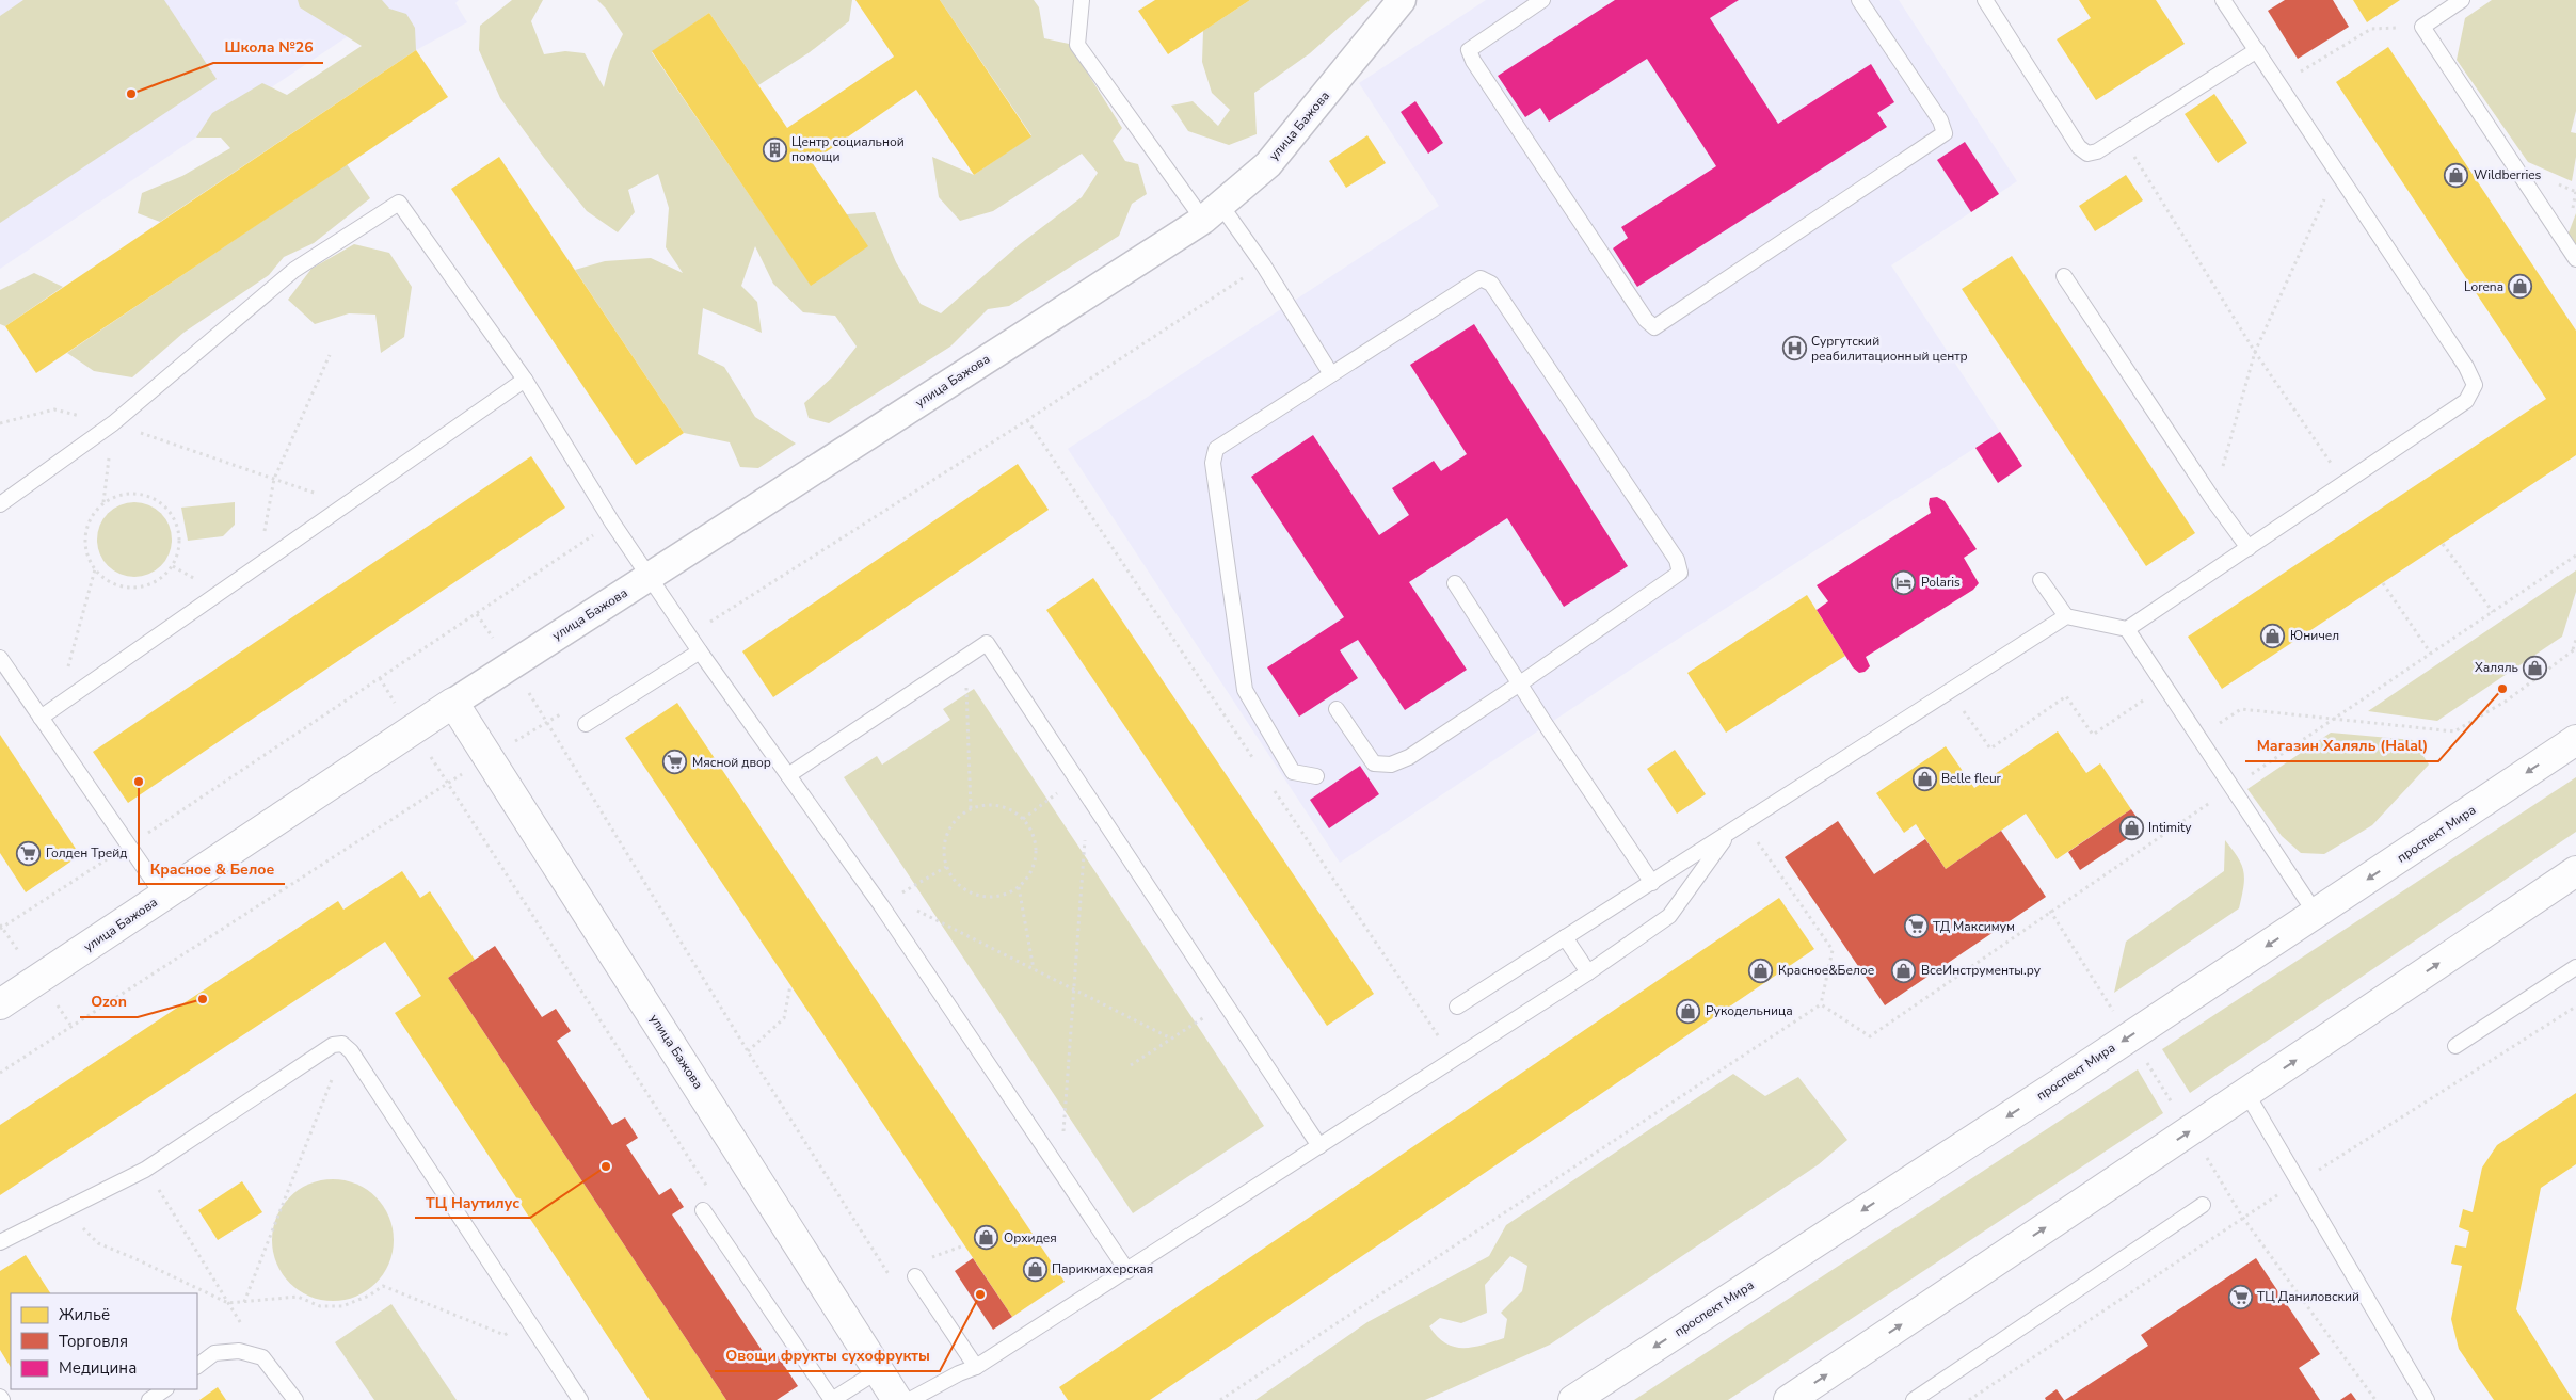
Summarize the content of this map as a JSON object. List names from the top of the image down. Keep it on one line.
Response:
{"streets":{"main road":["улица Бажова","проспект Мира"]},"places":{"other":["Школа №26","Магазин Халяль (Halal)","Красное & Белое","Ozon","ТЦ Наутилус","Овощи фрукты сухофрукты"],"building":["Центр социальной помощи"],"shop":["Wildberries","Lorena","Юничел","Халяль","Belle fleur","Intimity","Красное&Белое","ВсеИнструменты.ру","Рукодельница","Орхидея","Парикмахерская"],"hospital":["Сургутский реабилитационный центр"],"hotel":["Polaris"],"supermarket":["Мясной двор","Голден Трейд","ТД Максимум","ТЦ Даниловский"]},"legend":["Жильё","Торговля","Медицина"]}
